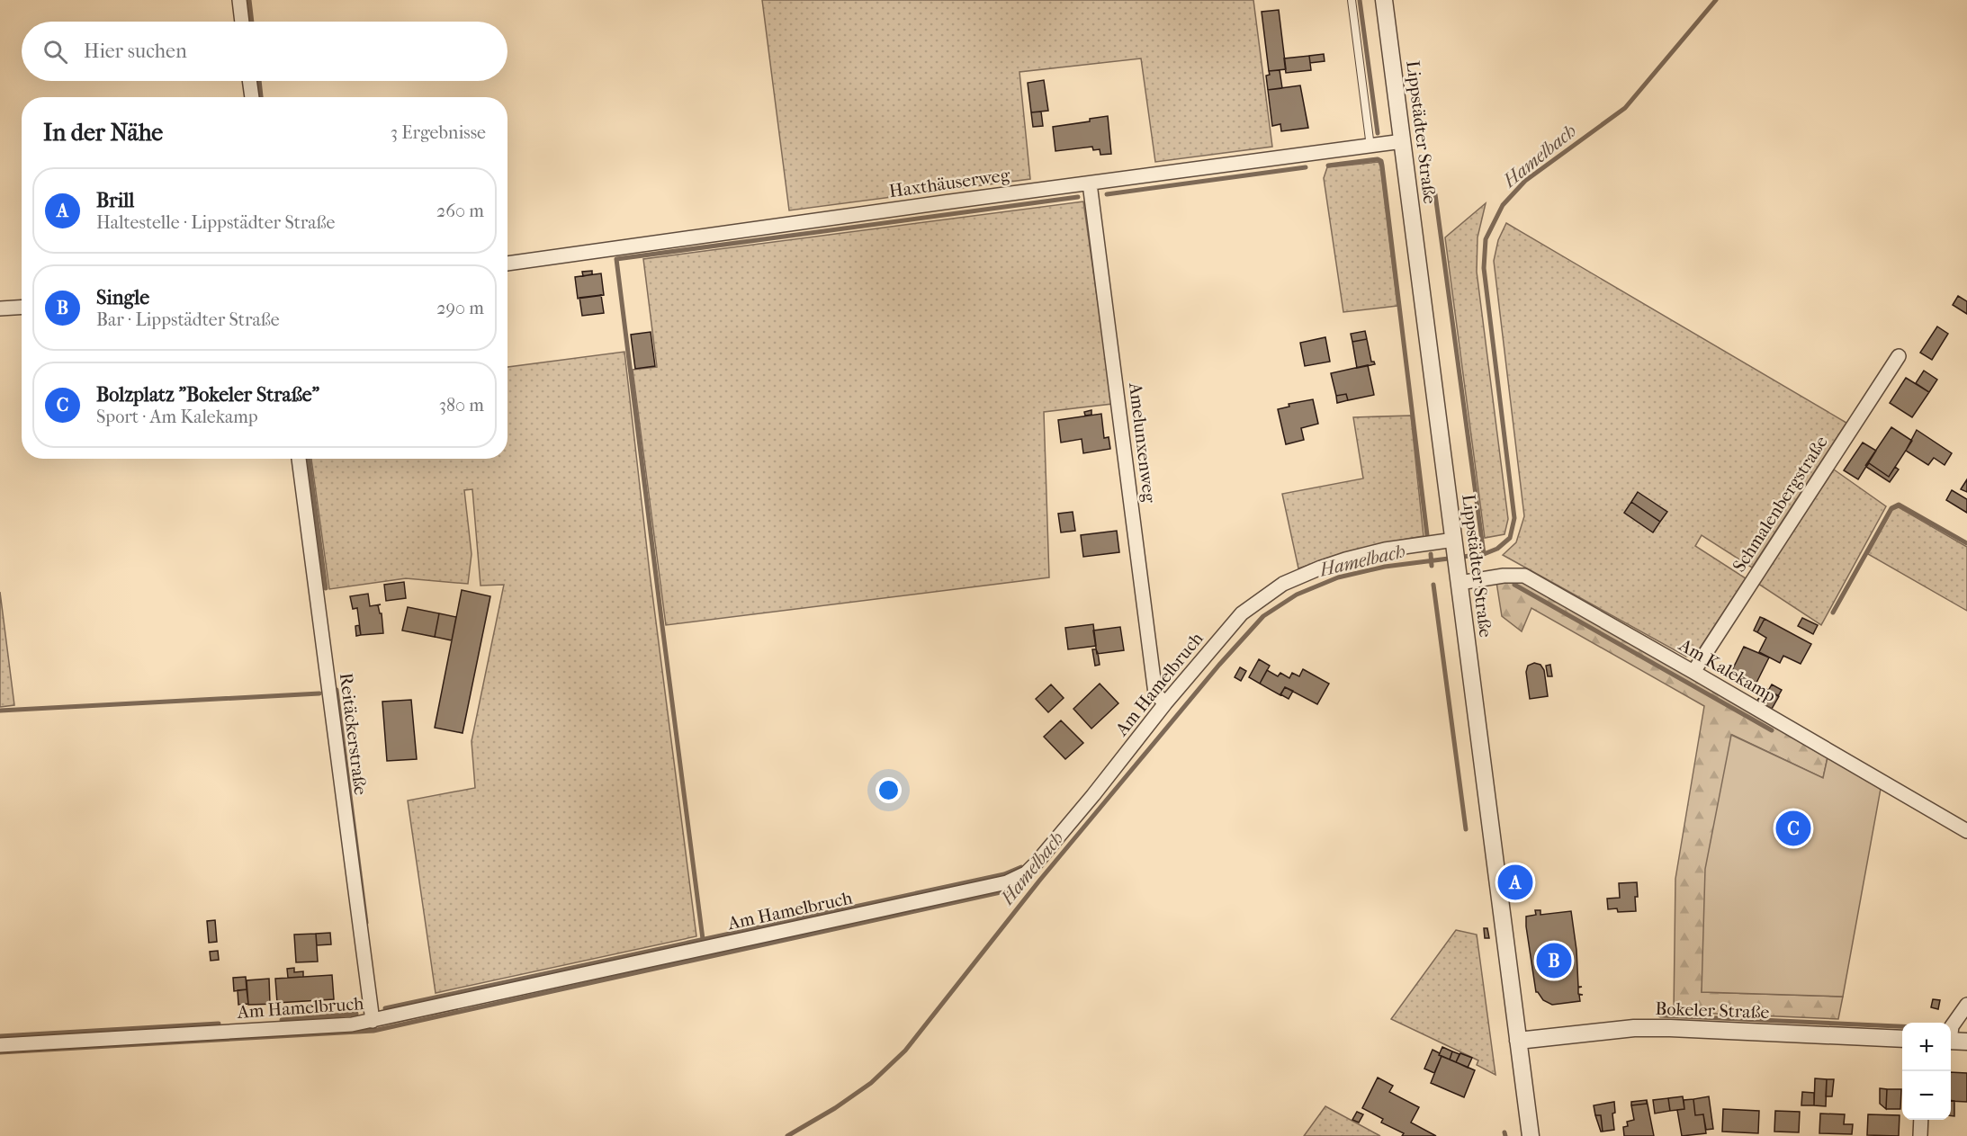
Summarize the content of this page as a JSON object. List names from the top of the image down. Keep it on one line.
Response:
{"streets":{"street":["Lippstädter Straße","Haxthäuserweg","Amelunxenweg","Schmalenbergstraße","Am Kalekamp","Am Hamelbruch","Reitäckerstraße","Bokeler Straße"]},"crossings":[["Lippstädter Straße","Haxthäuserweg"],["Lippstädter Straße","Am Kalekamp"],["Lippstädter Straße","Am Hamelbruch"],["Lippstädter Straße","Bokeler Straße"],["Haxthäuserweg","Amelunxenweg"],["Amelunxenweg","Am Hamelbruch"],["Schmalenbergstraße","Am Kalekamp"],["Am Hamelbruch","Reitäckerstraße"]],"water":["Hamelbach"],"page":{"search":"Hier suchen","heading":["In der Nähe","3 Ergebnisse"],"list":[{"mark":"A","name":"Brill","note":"Haltestelle · Lippstädter Straße","value":"260 m"},{"mark":"B","name":"Single","note":"Bar · Lippstädter Straße","value":"290 m"},{"mark":"C","name":"Bolzplatz \"Bokeler Straße\"","note":"Sport · Am Kalekamp","value":"380 m"}],"pins":["C","A","B"],"map_buttons":["+","−"]}}
